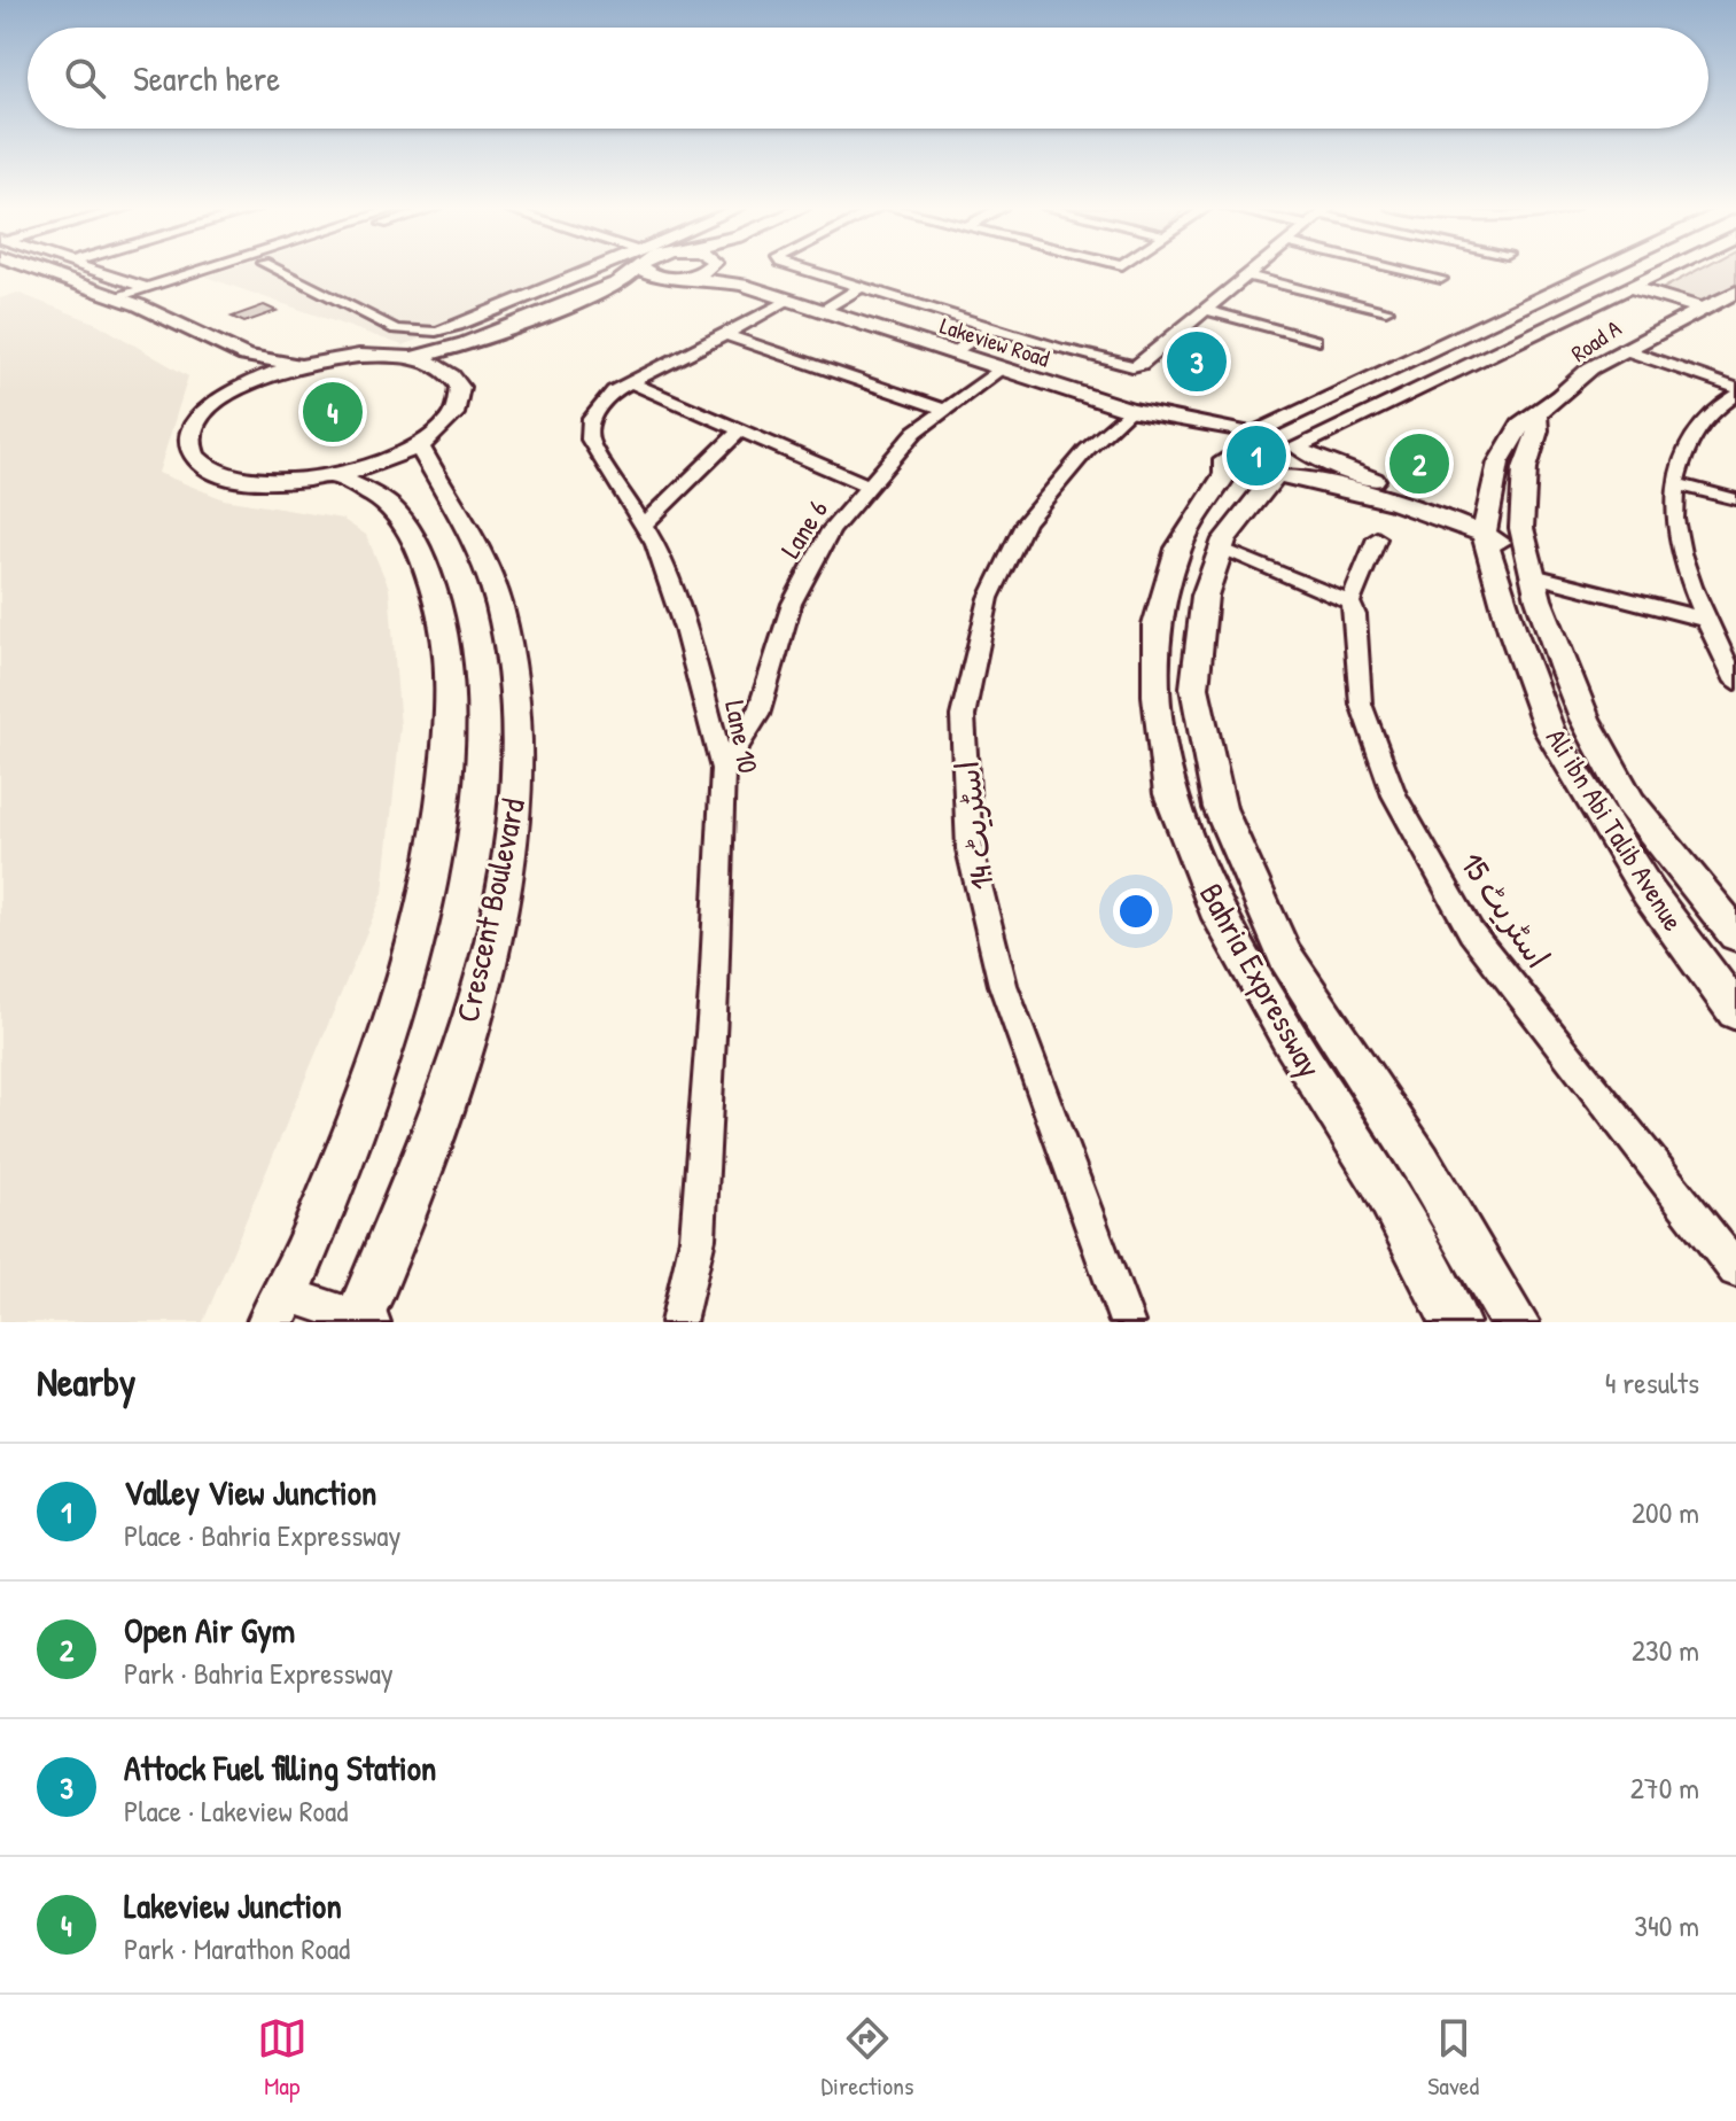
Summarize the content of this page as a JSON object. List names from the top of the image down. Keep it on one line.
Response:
{"streets":{"main road":["Road A","Lakeview Road","Ali ibn Abi Talib Avenue","Crescent Boulevard","Bahria Expressway"],"street":["Lane 6","Lane 10","اسٹریٹ 14","اسٹریٹ 15"]},"crossings":[["Road A","Ali ibn Abi Talib Avenue"],["Lakeview Road","Lane 6"],["Lakeview Road","Lane 10"],["Lakeview Road","اسٹریٹ 14"],["Lane 6","Lane 10"]],"page":{"search":"Search here","pins":["3","4","1","2"],"heading":["Nearby","4 results"],"list":[{"mark":"1","name":"Valley View Junction","note":"Place · Bahria Expressway","value":"200 m"},{"mark":"2","name":"Open Air Gym","note":"Park · Bahria Expressway","value":"230 m"},{"mark":"3","name":"Attock Fuel filling Station","note":"Place · Lakeview Road","value":"270 m"},{"mark":"4","name":"Lakeview Junction","note":"Park · Marathon Road","value":"340 m"}],"nav":["Map","Directions","Saved"]}}
